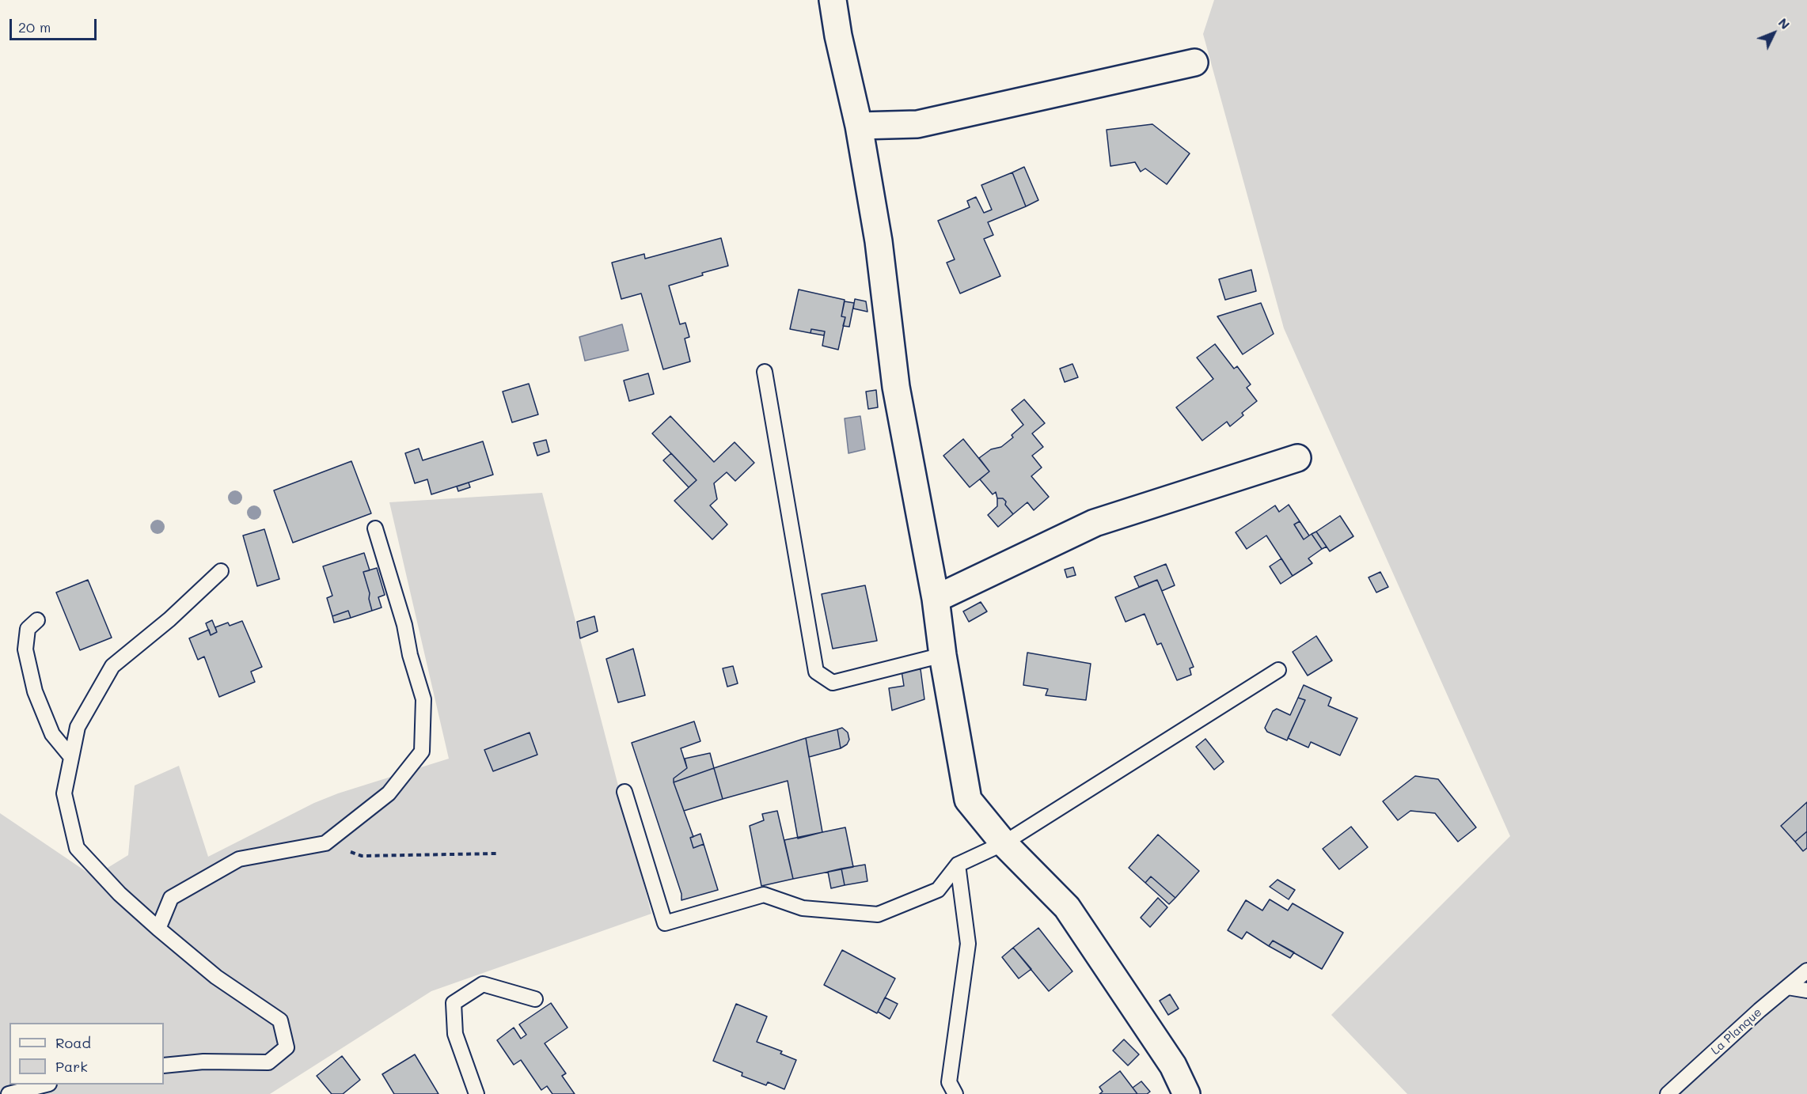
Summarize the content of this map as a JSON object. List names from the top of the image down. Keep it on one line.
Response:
{"streets":{"lane":["La Planque"]},"legend":["Road","Park"],"scale_bar":"20 m","north":"top right"}
